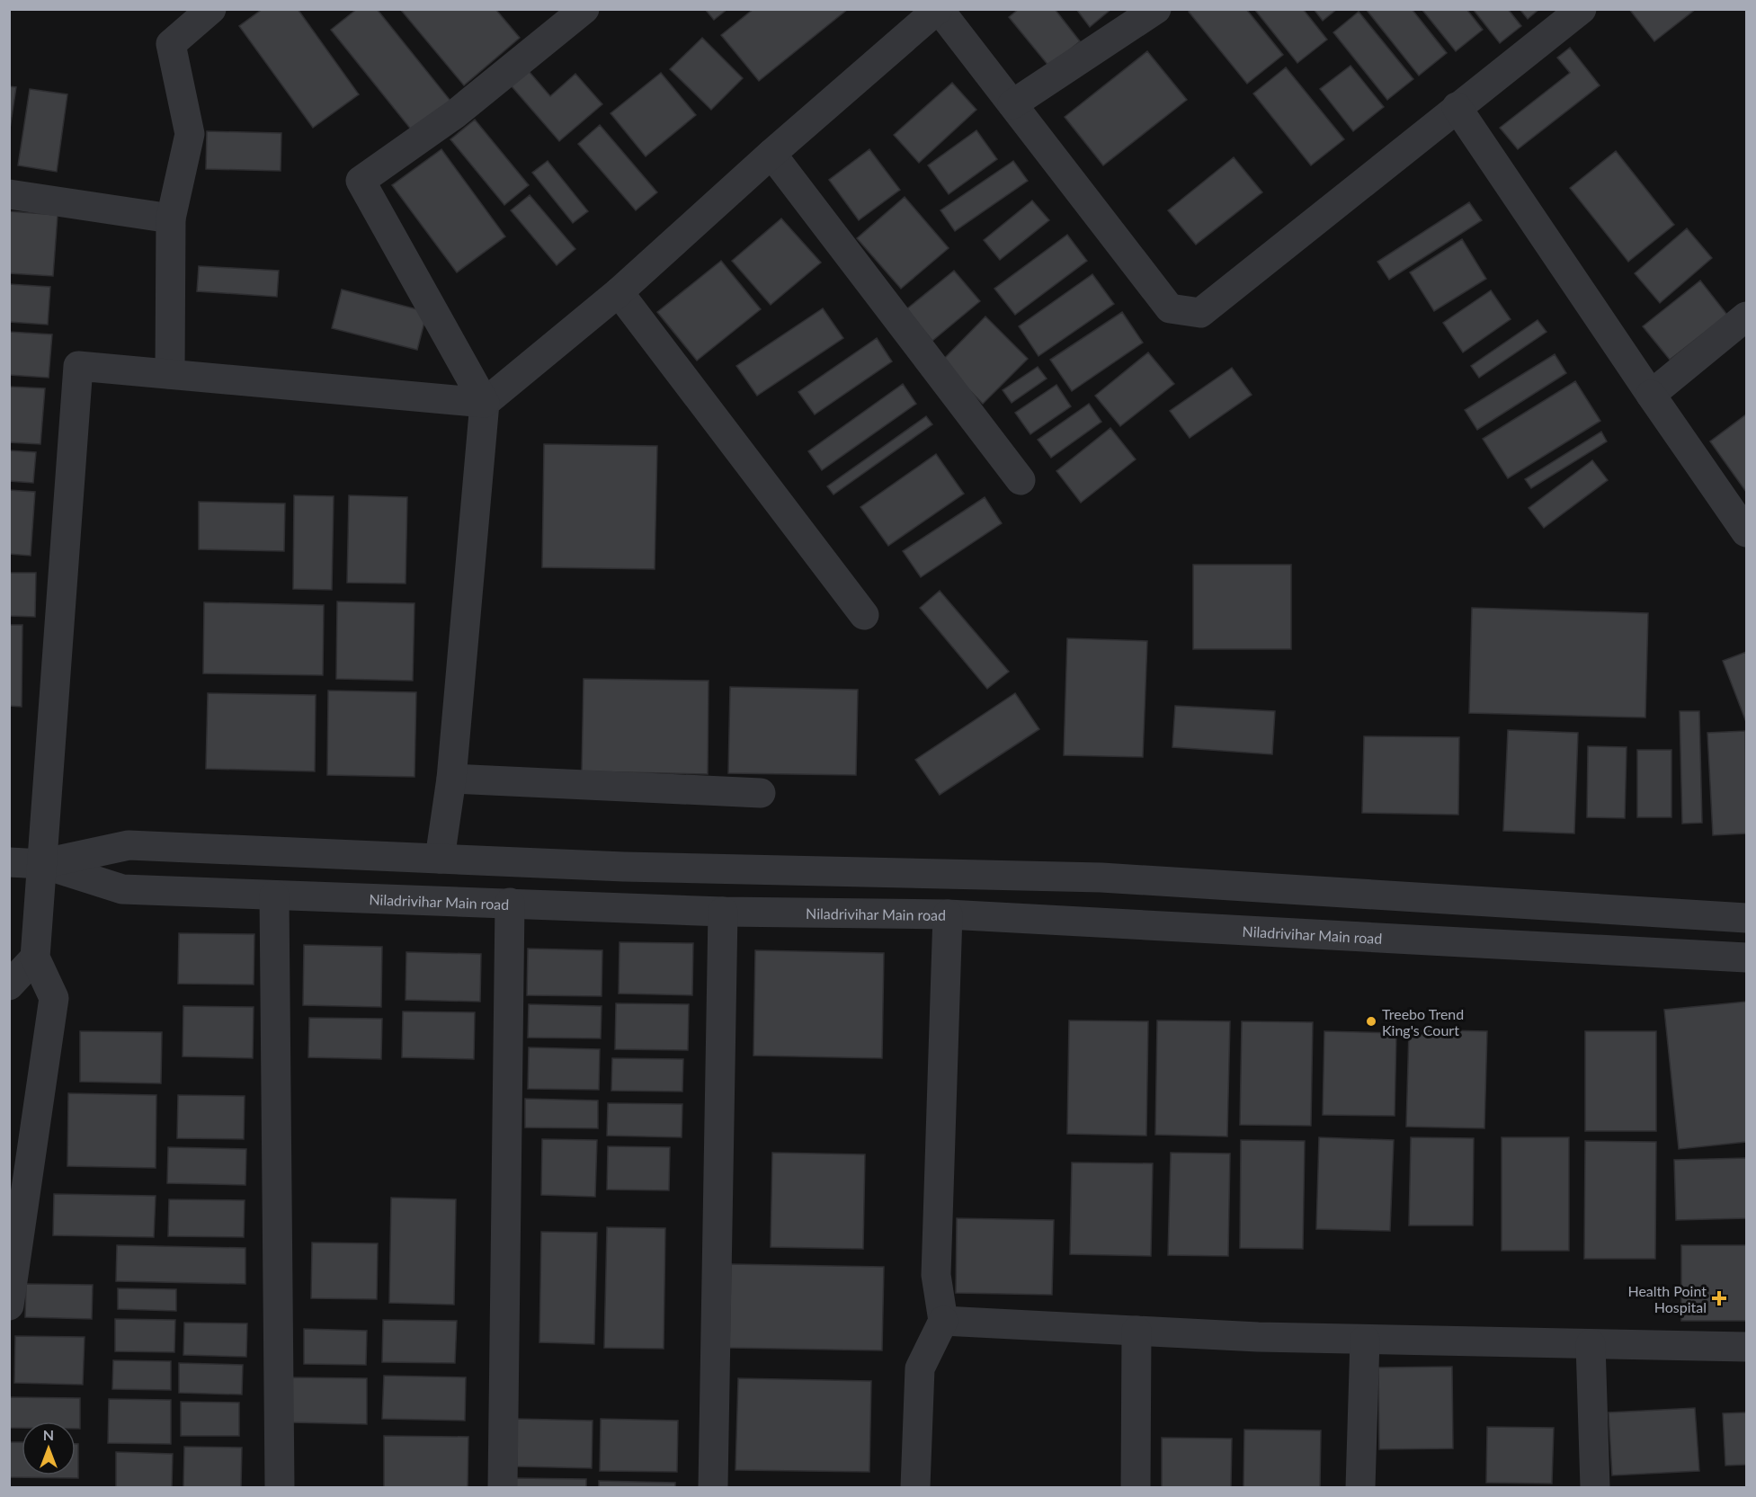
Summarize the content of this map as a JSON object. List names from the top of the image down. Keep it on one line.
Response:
{"streets":{"street":["Niladrivihar Main road"]},"places":{"other":["Treebo Trend King's Court"],"health":["Health Point Hospital"]},"north":"top"}
